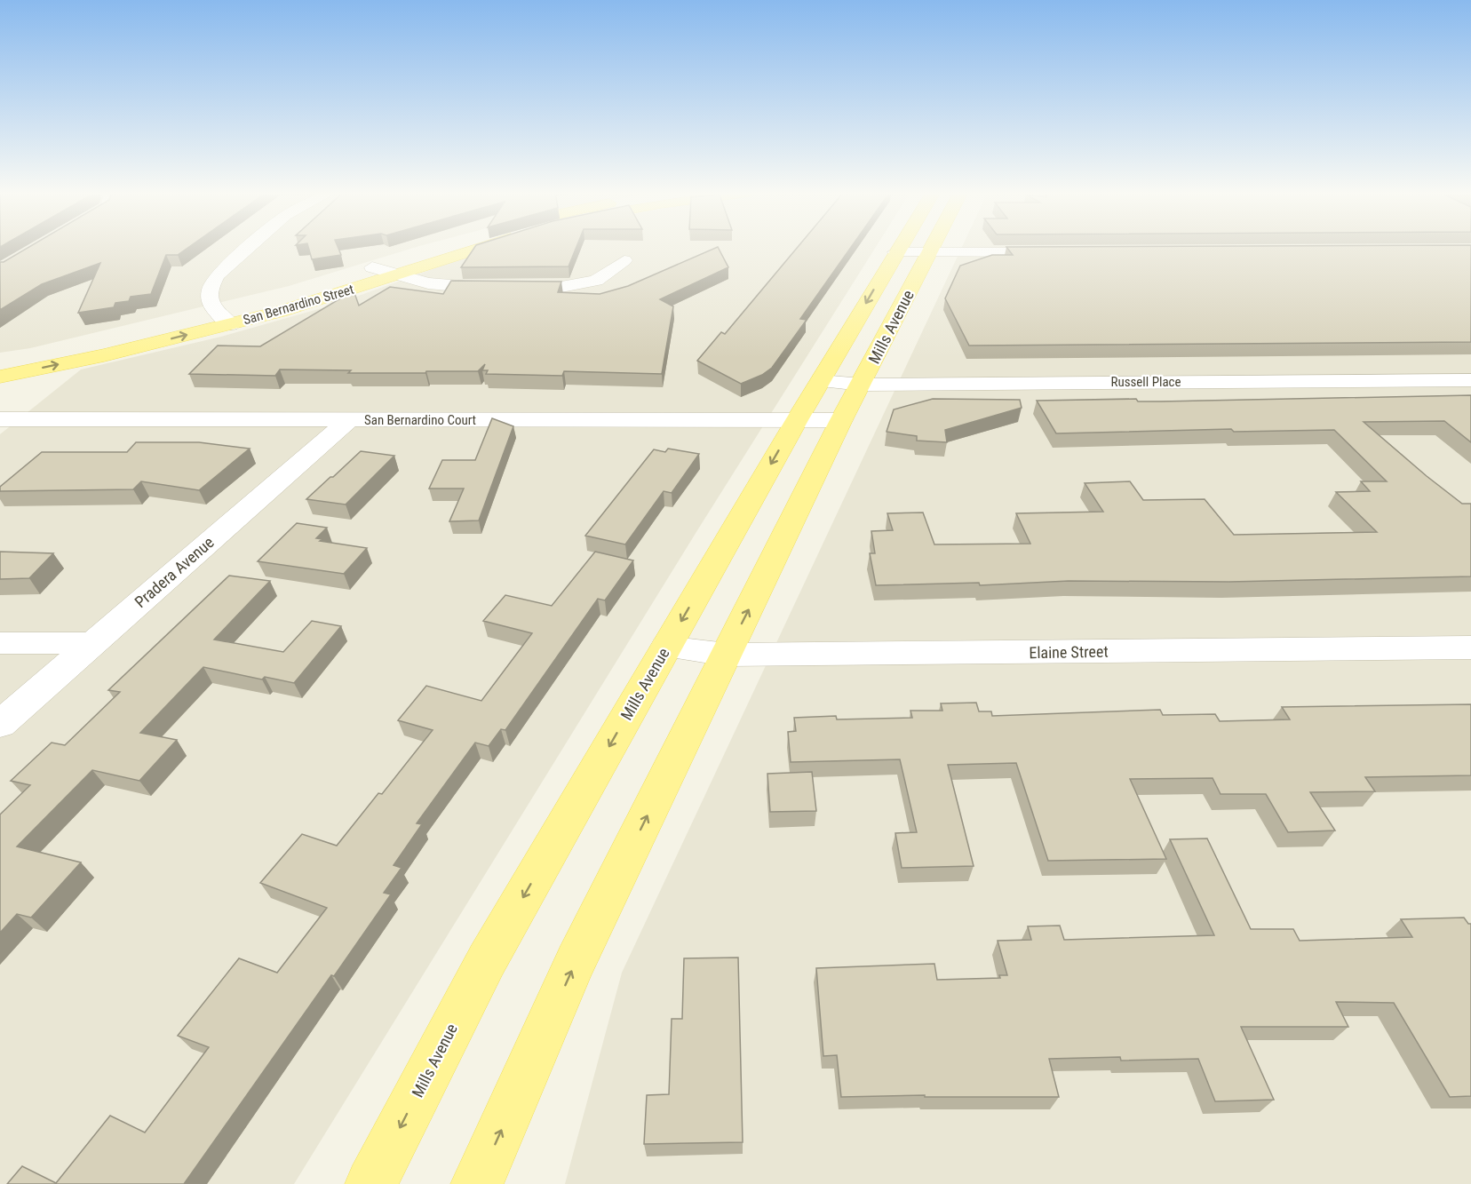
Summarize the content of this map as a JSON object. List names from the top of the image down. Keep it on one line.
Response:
{"streets":{"main road":["San Bernardino Street","Mills Avenue"],"street":["Russell Place","San Bernardino Court","Pradera Avenue","Elaine Street"]},"crossings":[["Mills Avenue","Russell Place"],["Mills Avenue","San Bernardino Court"],["Mills Avenue","Elaine Street"],["San Bernardino Court","Pradera Avenue"]]}
